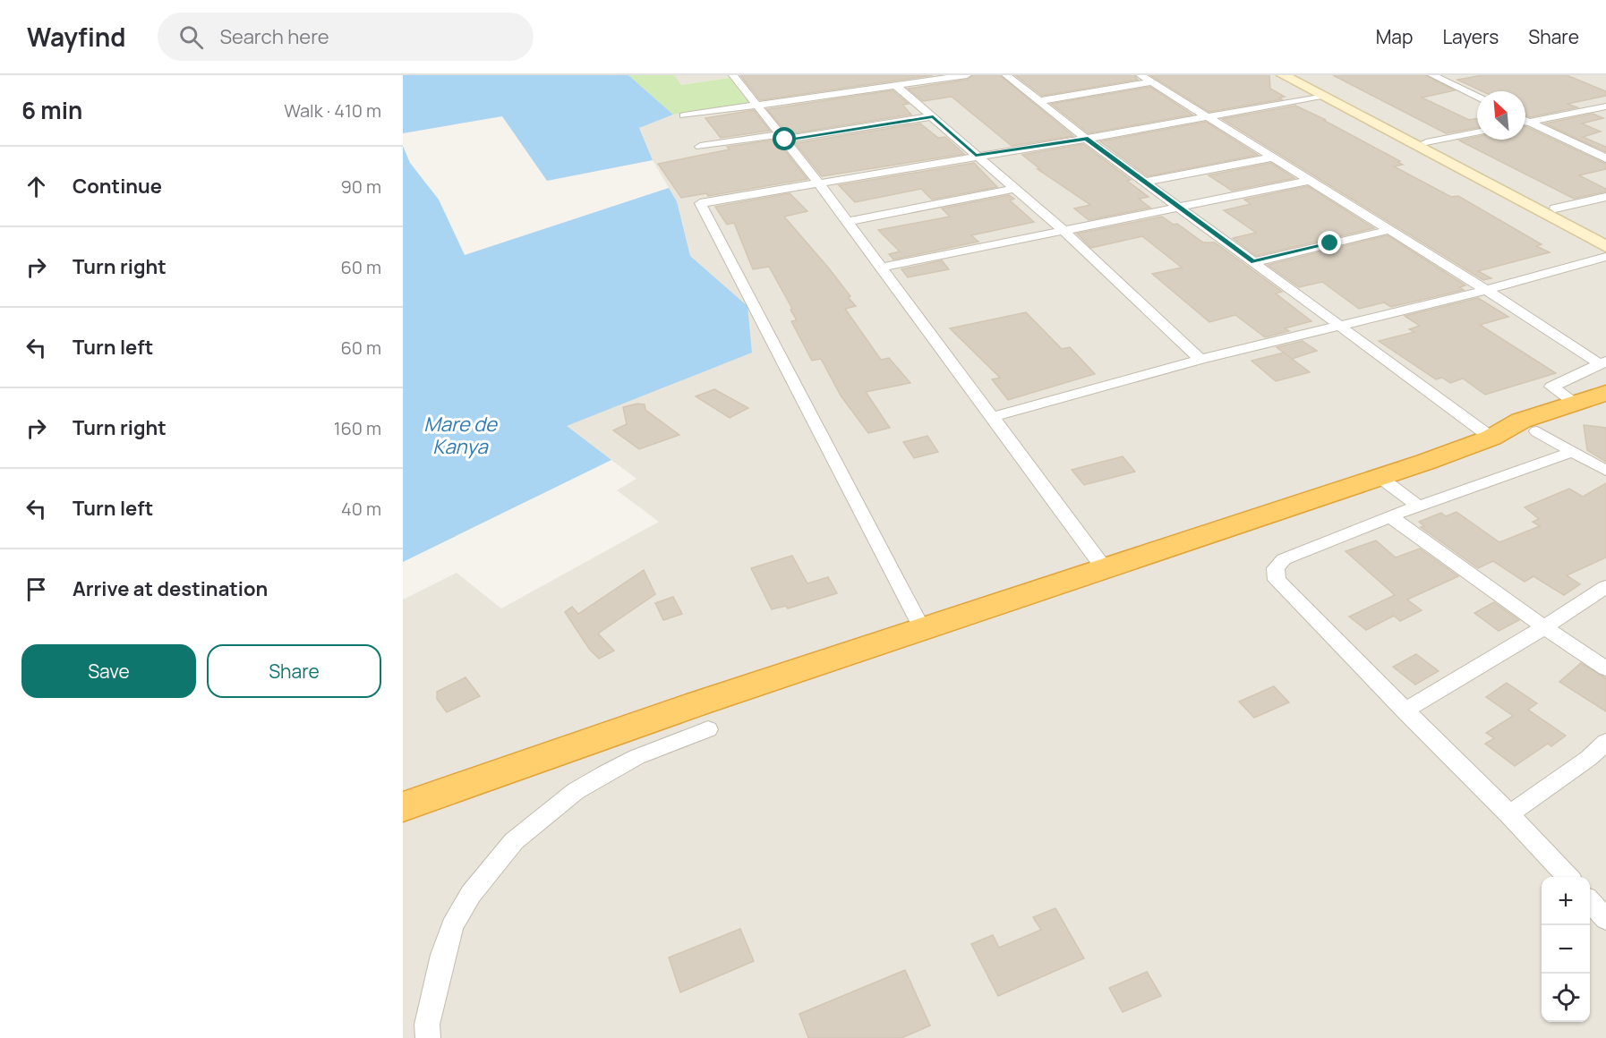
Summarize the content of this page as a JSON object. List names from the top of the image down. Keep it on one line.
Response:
{"water":["Mare de Kanya"],"north":"top left","page":{"header":"Wayfind","search":"Search here","nav":["Map","Layers","Share"],"heading":["6 min","Walk · 410 m"],"list":[["Continue","90 m"],["Turn right","60 m"],["Turn left","60 m"],["Turn right","160 m"],["Turn left","40 m"],"Arrive at destination"],"buttons":["Save","Share"],"map_buttons":["+","−"]}}
